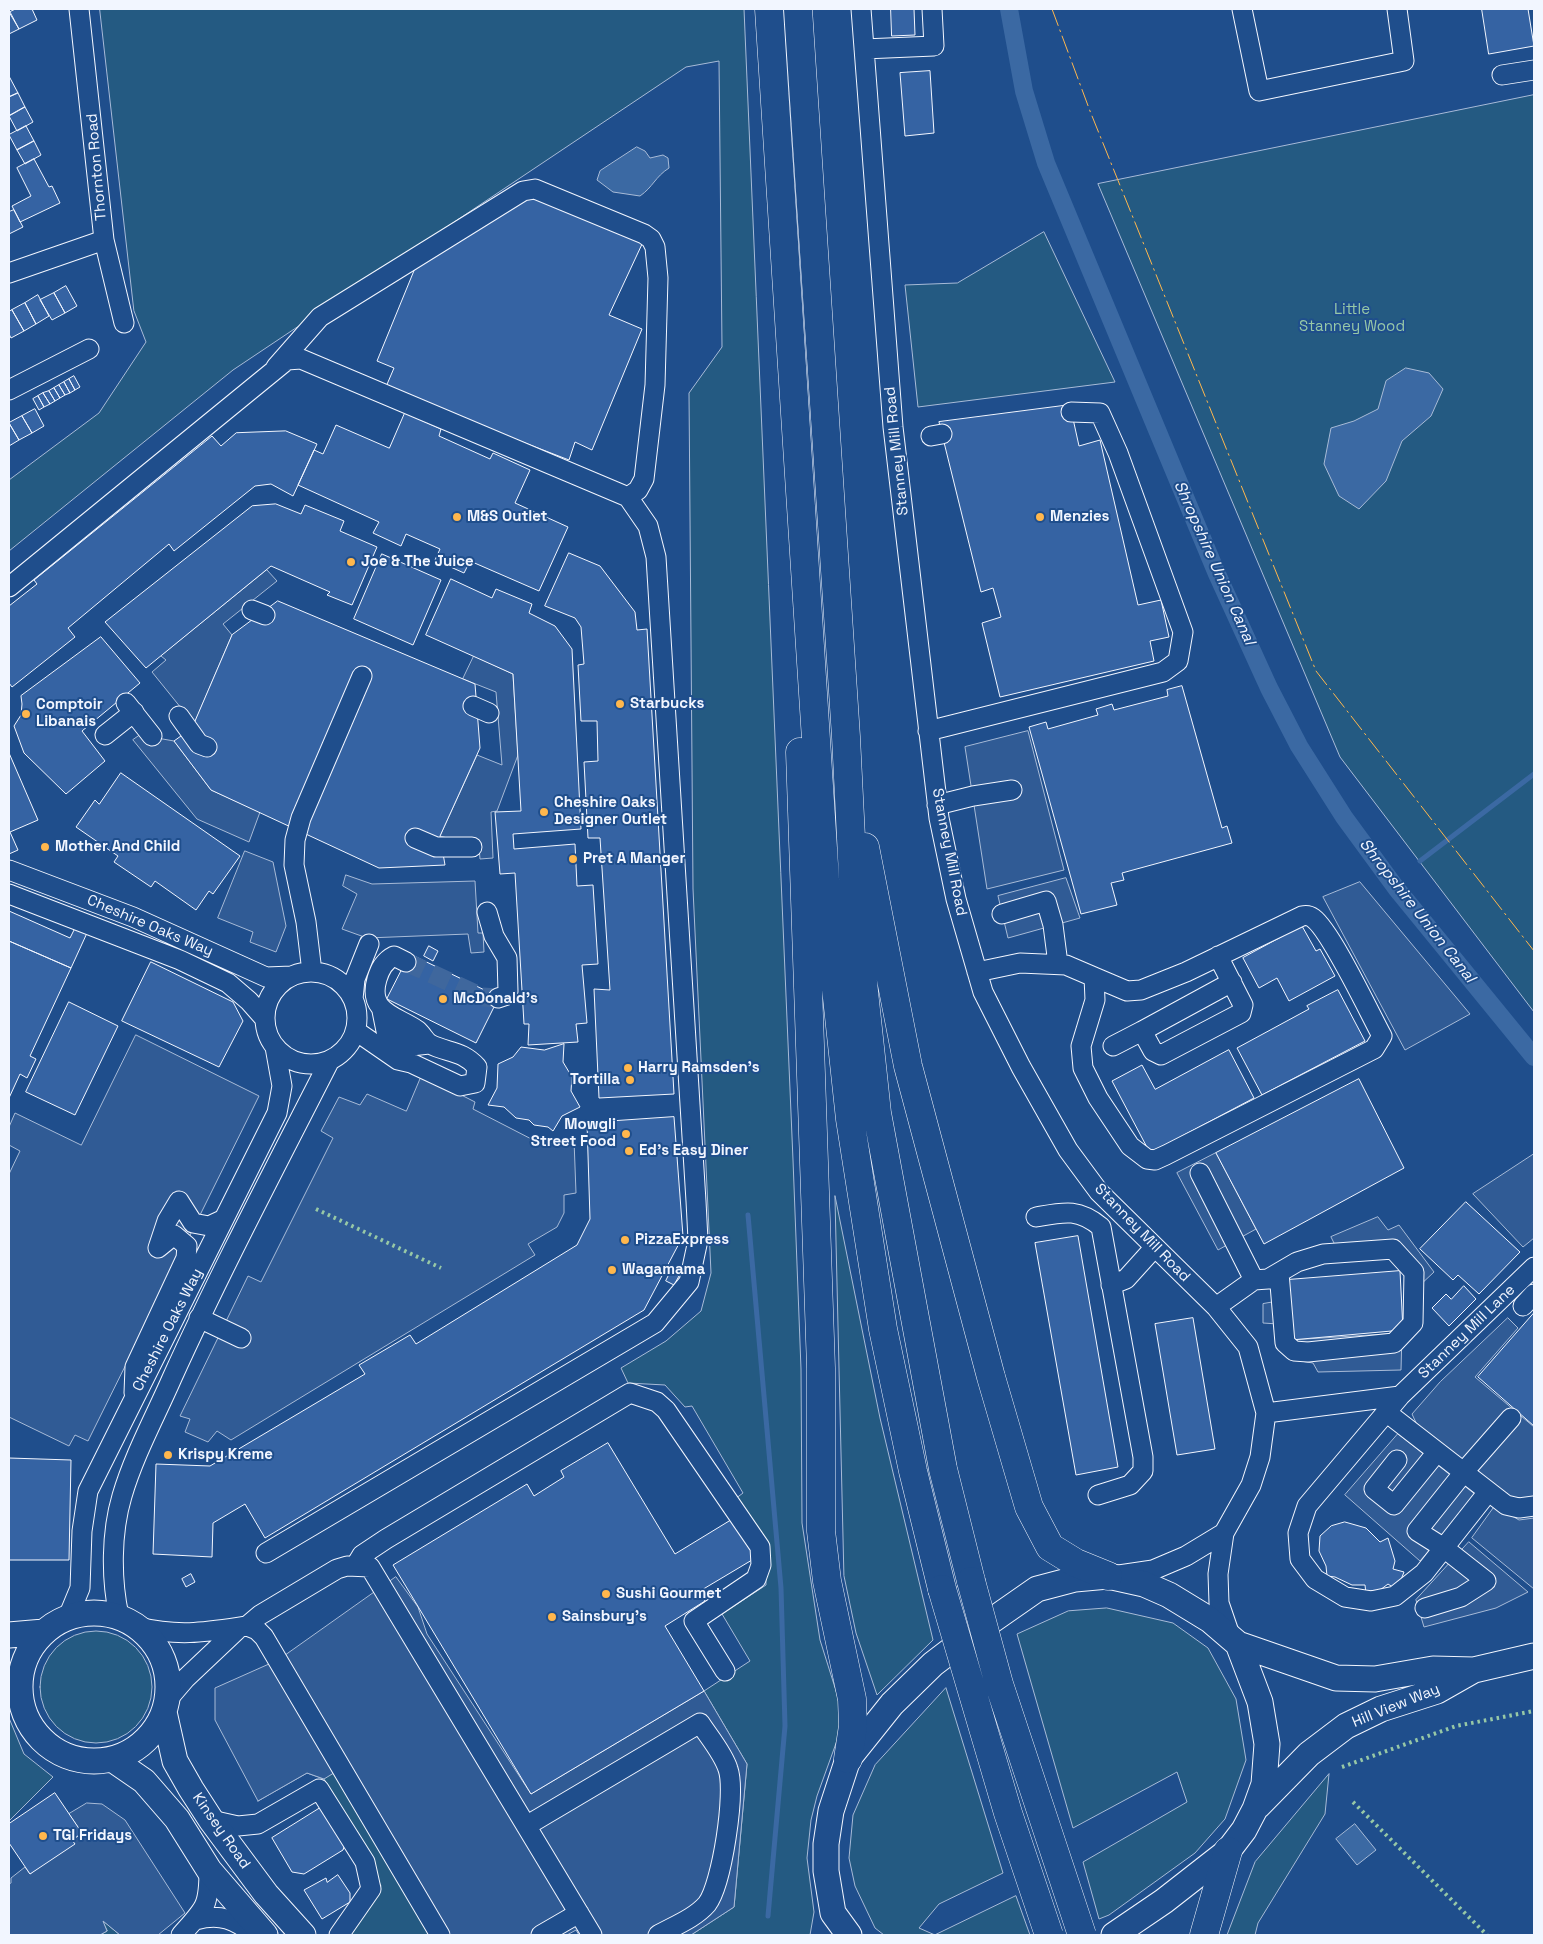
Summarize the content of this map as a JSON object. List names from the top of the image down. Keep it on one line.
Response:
{"streets":{"main road":["Hill View Way","Kinsey Road"],"street":["Thornton Road","Stanney Mill Road","Cheshire Oaks Way","Stanney Mill Lane"]},"crossings":[["Stanney Mill Road","Hill View Way"],["Cheshire Oaks Way","Kinsey Road"]],"water":["Shropshire Union Canal"],"parks":["Little Stanney Wood"],"places":["M&S Outlet","Menzies","Joe & The Juice","Starbucks","Comptoir Libanais","Cheshire Oaks Designer Outlet","Mother And Child","Pret A Manger","McDonald's","Harry Ramsden's","Tortilla","Mowgli Street Food","Ed's Easy Diner","PizzaExpress","Wagamama","Krispy Kreme","Sushi Gourmet","Sainsbury's","TGI Fridays"]}
